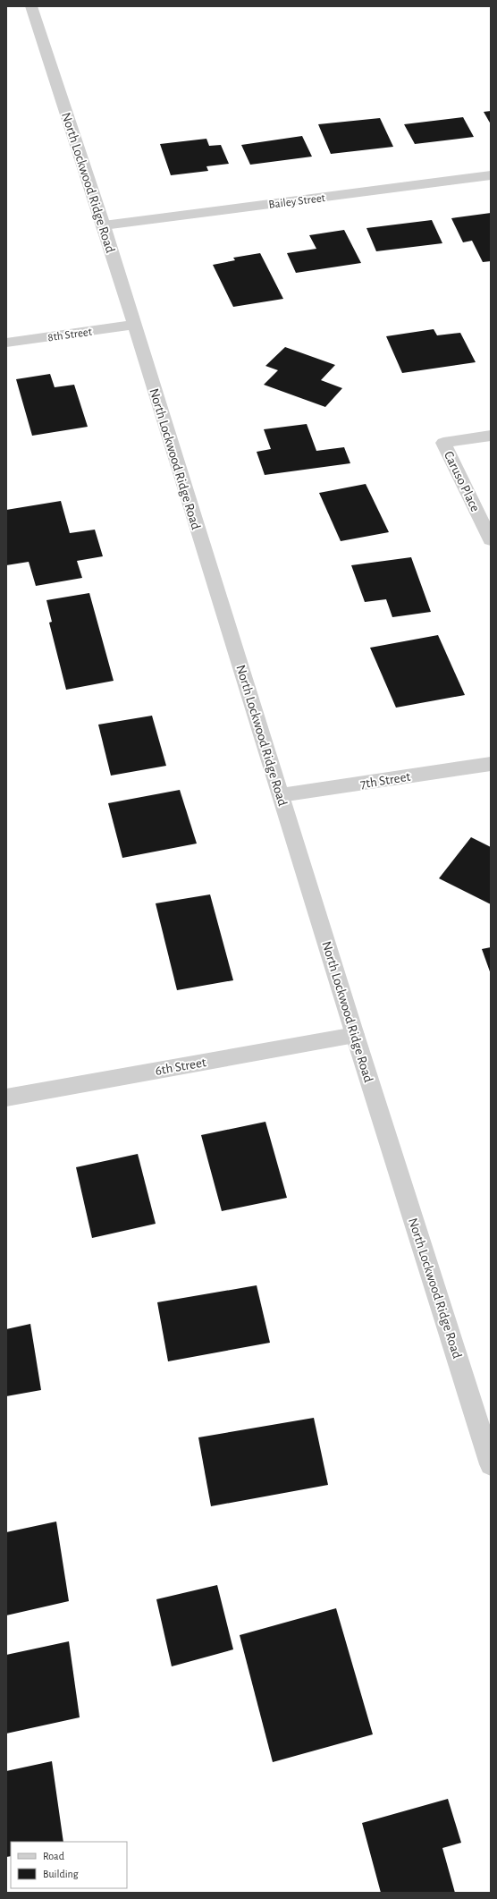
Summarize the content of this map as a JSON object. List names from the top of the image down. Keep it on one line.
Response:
{"streets":{"street":["North Lockwood Ridge Road","Bailey Street","8th Street","Caruso Place","7th Street","6th Street"]},"crossings":[["North Lockwood Ridge Road","Bailey Street"],["North Lockwood Ridge Road","8th Street"],["North Lockwood Ridge Road","7th Street"],["North Lockwood Ridge Road","6th Street"]],"legend":["Road","Building"]}
